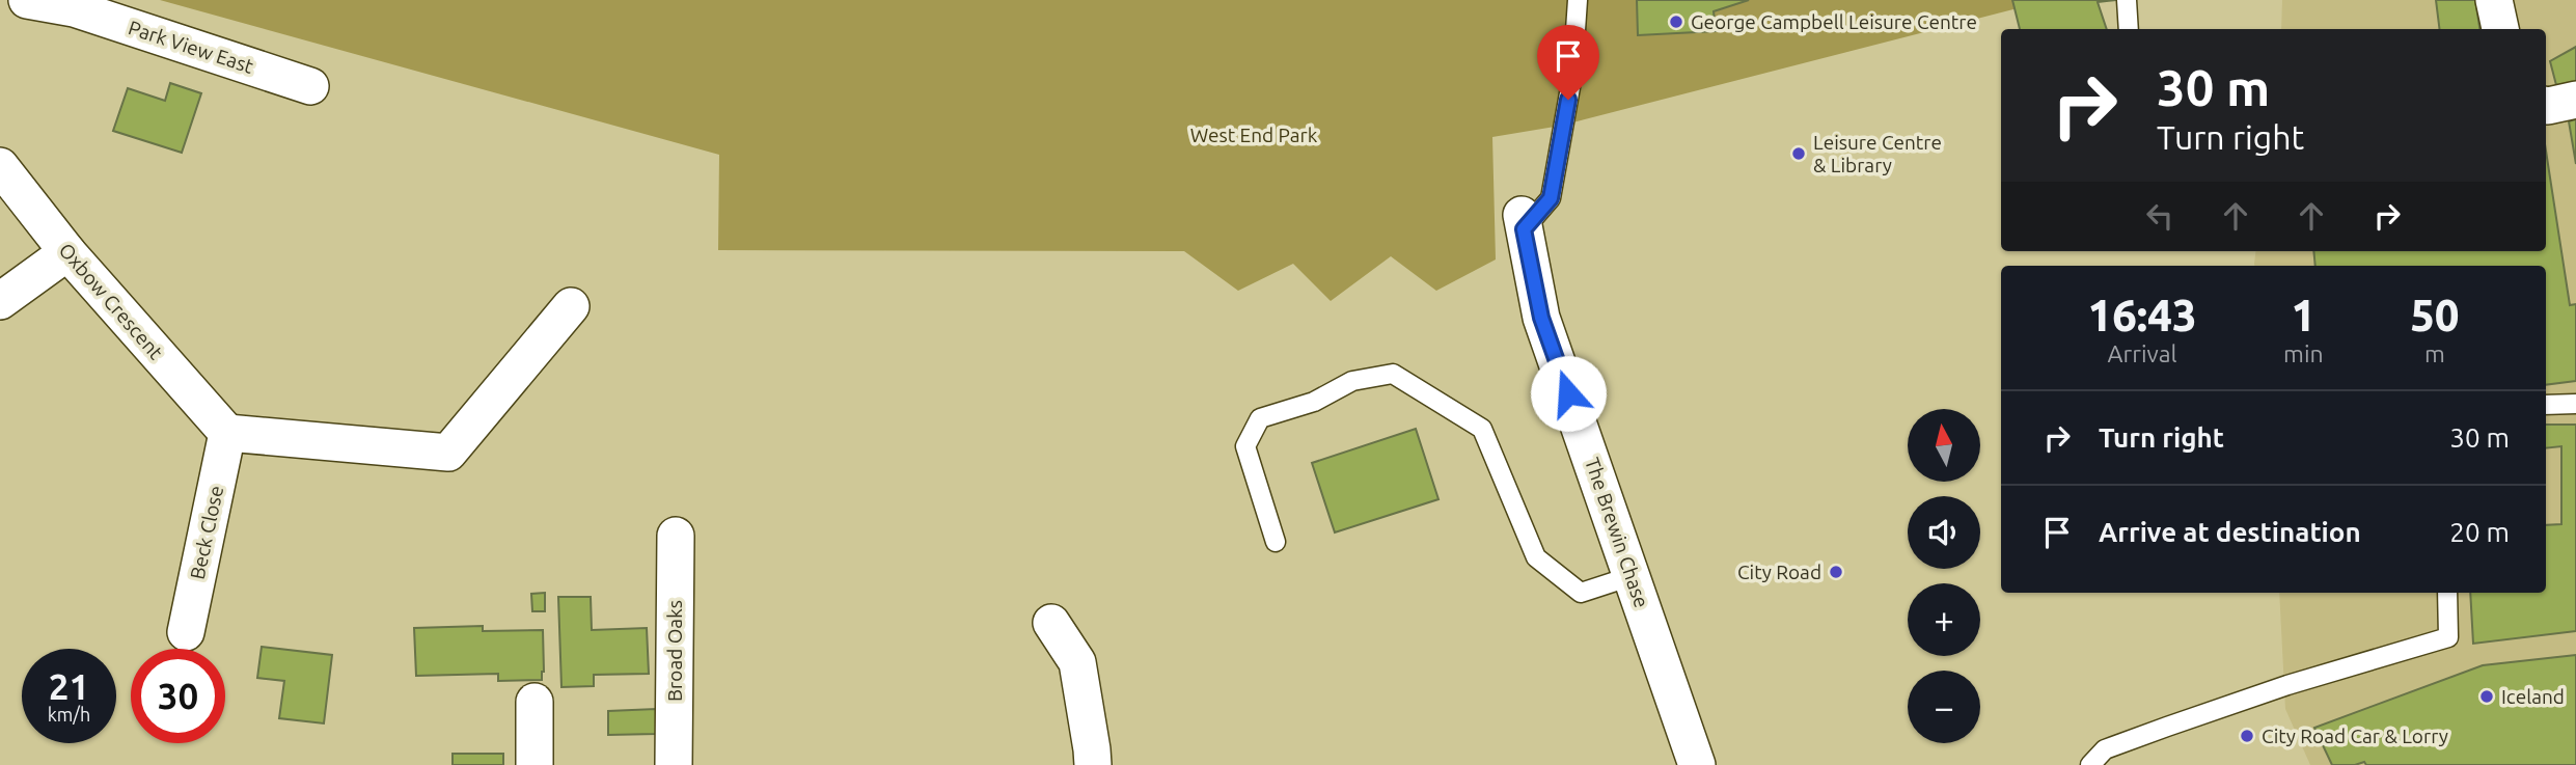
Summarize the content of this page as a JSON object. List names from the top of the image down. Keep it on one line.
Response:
{"streets":{"street":["Park View East","Oxbow Crescent","Beck Close","The Brewin Chase","Broad Oaks"]},"crossings":[["Oxbow Crescent","Beck Close"]],"parks":["West End Park"],"places":["George Campbell Leisure Centre","Leisure Centre & Library","City Road","Iceland","City Road Car & Lorry"],"north":"top","page":{"turn":["30 m","Turn right"],"eta":["16:43","Arrival","1","min","50","m"],"list":[{"name":"Turn right","value":"30 m"},{"name":"Arrive at destination","value":"20 m"}],"map_buttons":["+","−"],"speed":"21 km/h","limit":"30"}}
